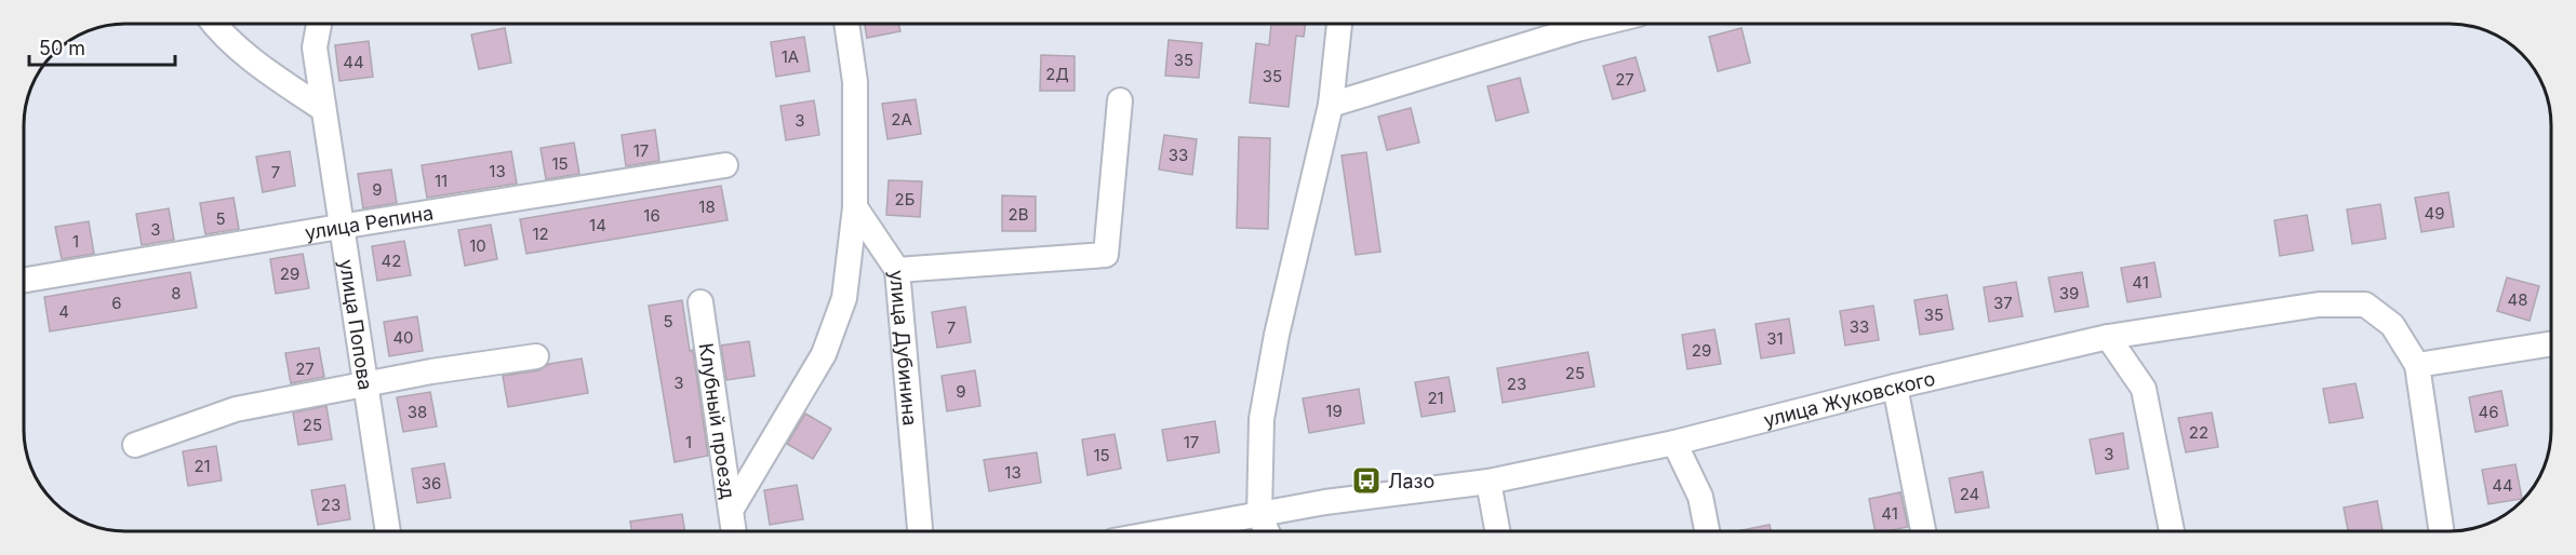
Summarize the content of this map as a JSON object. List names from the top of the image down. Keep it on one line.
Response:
{"streets":{"street":["улица Репина","улица Попова","улица Дубинина","улица Жуковского","Клубный проезд"]},"crossings":[["улица Репина","улица Попова"]],"places":{"bus stop":["Лазо"]},"house_numbers":["1А","35","44","2Д","35","27","2А","3","17","33","15","13","7","11","9","2Б","18","49","2В","16","5","14","3","12","1","10","42","29","41","8","39","48","6","37","4","35","5","33","7","40","31","29","27","25","3","23","9","21","19","38","46","25","22","1","17","3","15","21","13","36","44","24","23","41"],"scale_bar":"50 m"}
